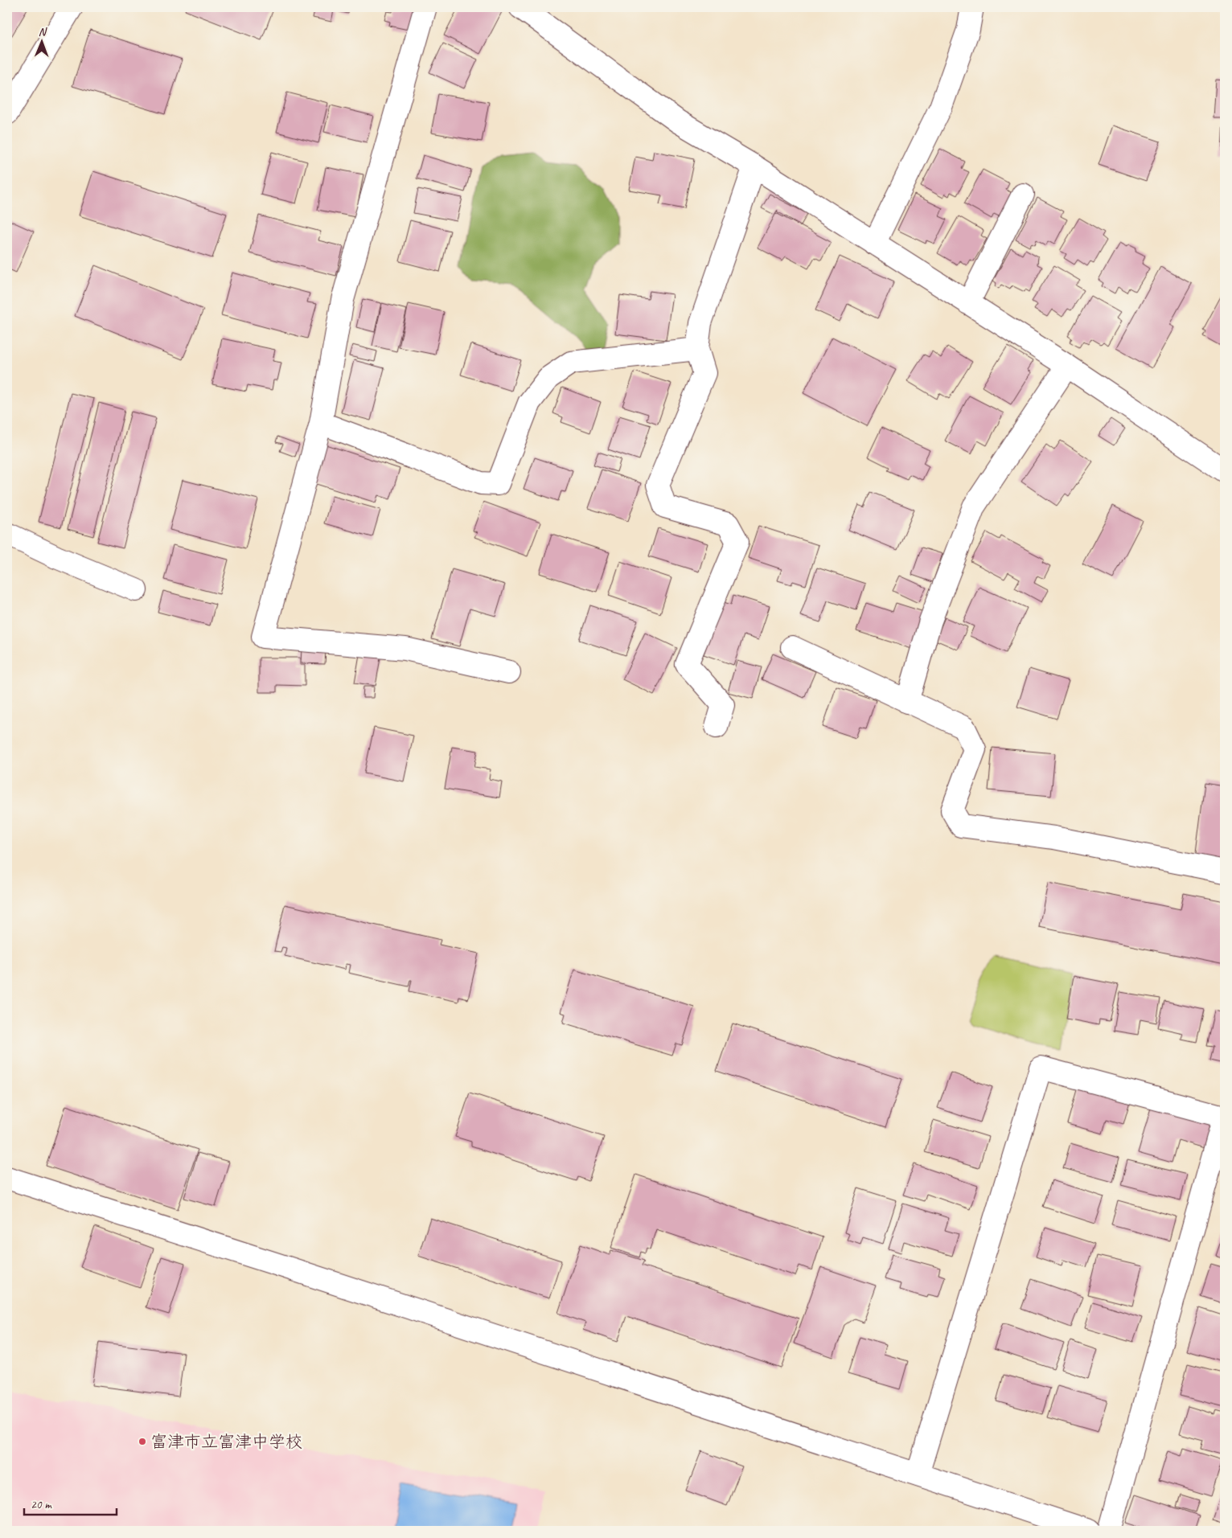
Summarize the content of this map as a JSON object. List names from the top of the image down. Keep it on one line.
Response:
{"places":["富津市立富津中学校"],"scale_bar":"20 m","north":"top"}
